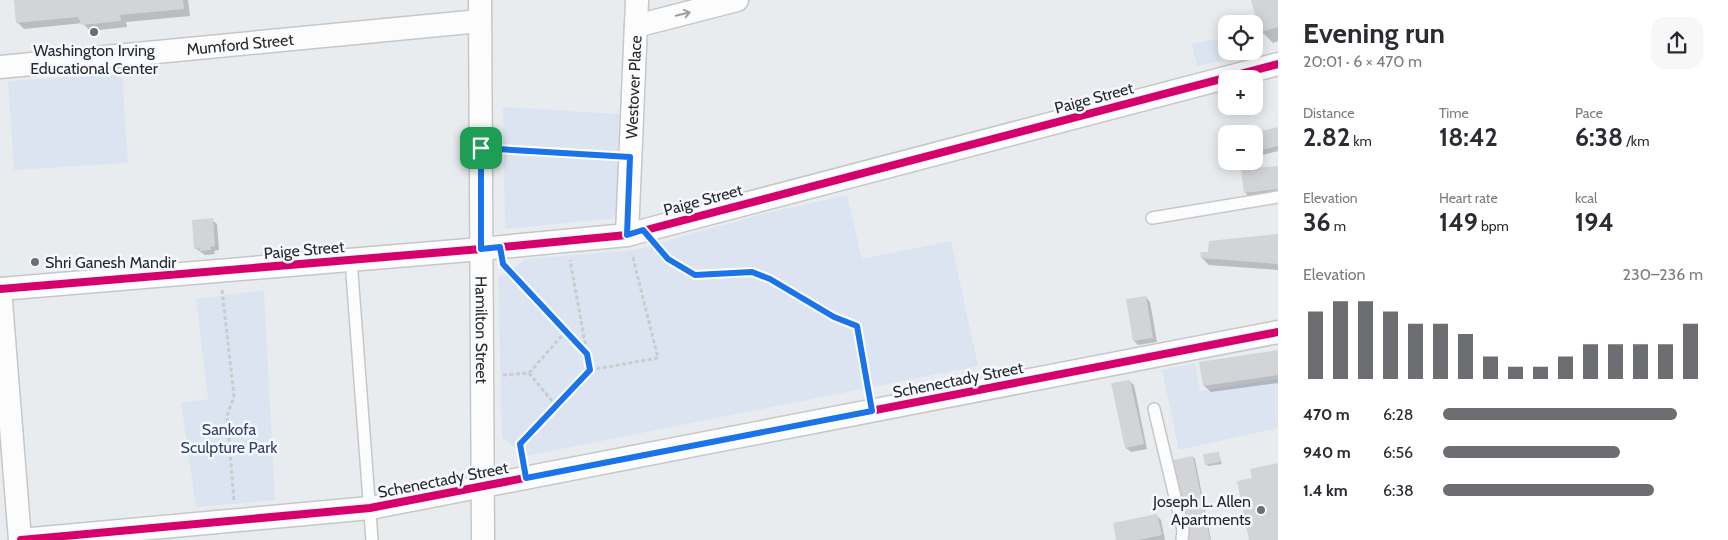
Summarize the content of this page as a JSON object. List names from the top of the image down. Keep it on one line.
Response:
{"streets":{"street":["Mumford Street","Westover Place","Paige Street","Hamilton Street","Schenectady Street"]},"crossings":[["Mumford Street","Hamilton Street"],["Westover Place","Paige Street"],["Paige Street","Hamilton Street"],["Hamilton Street","Schenectady Street"]],"parks":["Sankofa Sculpture Park"],"places":["Washington Irving Educational Center","Shri Ganesh Mandir","Joseph L. Allen Apartments"],"page":{"heading":["Evening run","20:01 · 6 × 470 m"],"map_buttons":["+","−"],"stats":[["Distance","2.82 km"],["Time","18:42"],["Pace","6:38 /km"],["Elevation","36 m"],["Heart rate","149 bpm"],["kcal","194"]],"chart":["Elevation","230–236 m"],"list":[{"name":"470 m","note":"6:28"},{"name":"940 m","note":"6:56"},{"name":"1.4 km","note":"6:38"}]}}
